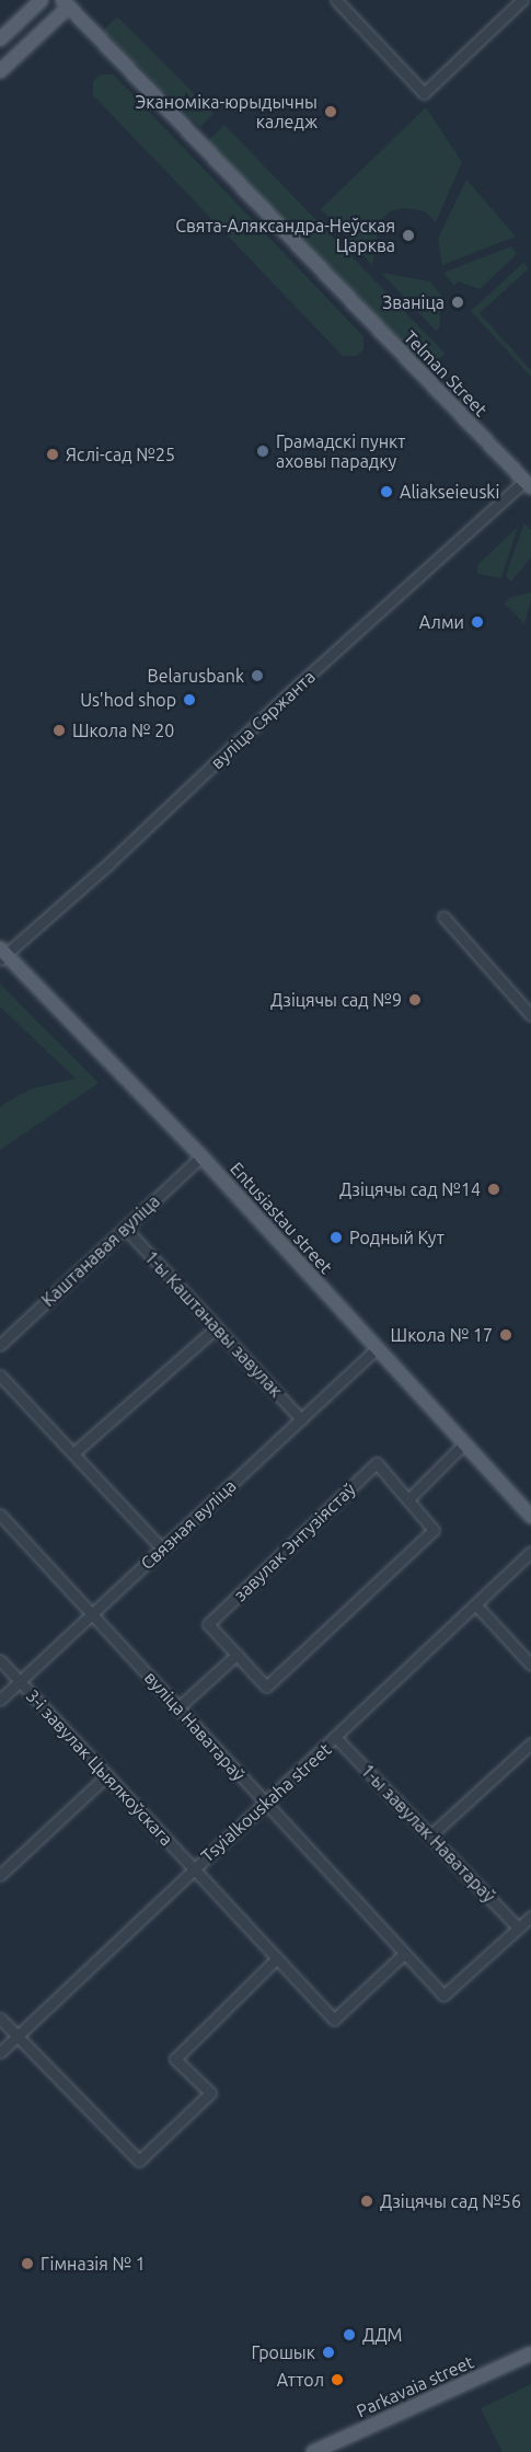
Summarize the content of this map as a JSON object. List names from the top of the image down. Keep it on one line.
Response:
{"streets":{"main road":["Telman Street","Entusiastau street","Parkavaia street"],"street":["вуліца Сяржанта","Каштанавая вуліца","1-ы Каштанавы завулак","Связная вуліца","завулак Энтузіястаў","вуліца Наватараў","3-і завулак Цыялкоўскага","Tsyialkouskaha street","1-ы завулак Наватараў"]},"crossings":[["Telman Street","вуліца Сяржанта"],["вуліца Сяржанта","Entusiastau street"],["Entusiastau street","Каштанавая вуліца"],["Entusiastau street","Связная вуліца"],["Каштанавая вуліца","1-ы Каштанавы завулак"],["1-ы Каштанавы завулак","Связная вуліца"],["Связная вуліца","вуліца Наватараў"],["Связная вуліца","3-і завулак Цыялкоўскага"],["вуліца Наватараў","3-і завулак Цыялкоўскага"],["вуліца Наватараў","Tsyialkouskaha street"],["вуліца Наватараў","1-ы завулак Наватараў"],["3-і завулак Цыялкоўскага","Tsyialkouskaha street"],["Tsyialkouskaha street","1-ы завулак Наватараў"]],"places":["Эканоміка-юрыдычны каледж","Свята-Аляксандра-Неўская Царква","Званіца","Грамадскі пункт аховы парадку","Яслі-сад №25","Aliakseieuski","Алми","Belarusbank","Us'hod shop","Школа № 20","Дзіцячы сад №9","Дзіцячы сад №14","Родный Кут","Школа № 17","Дзіцячы сад №56","Гімназія № 1","ДДМ","Грошык","Аттол"]}
